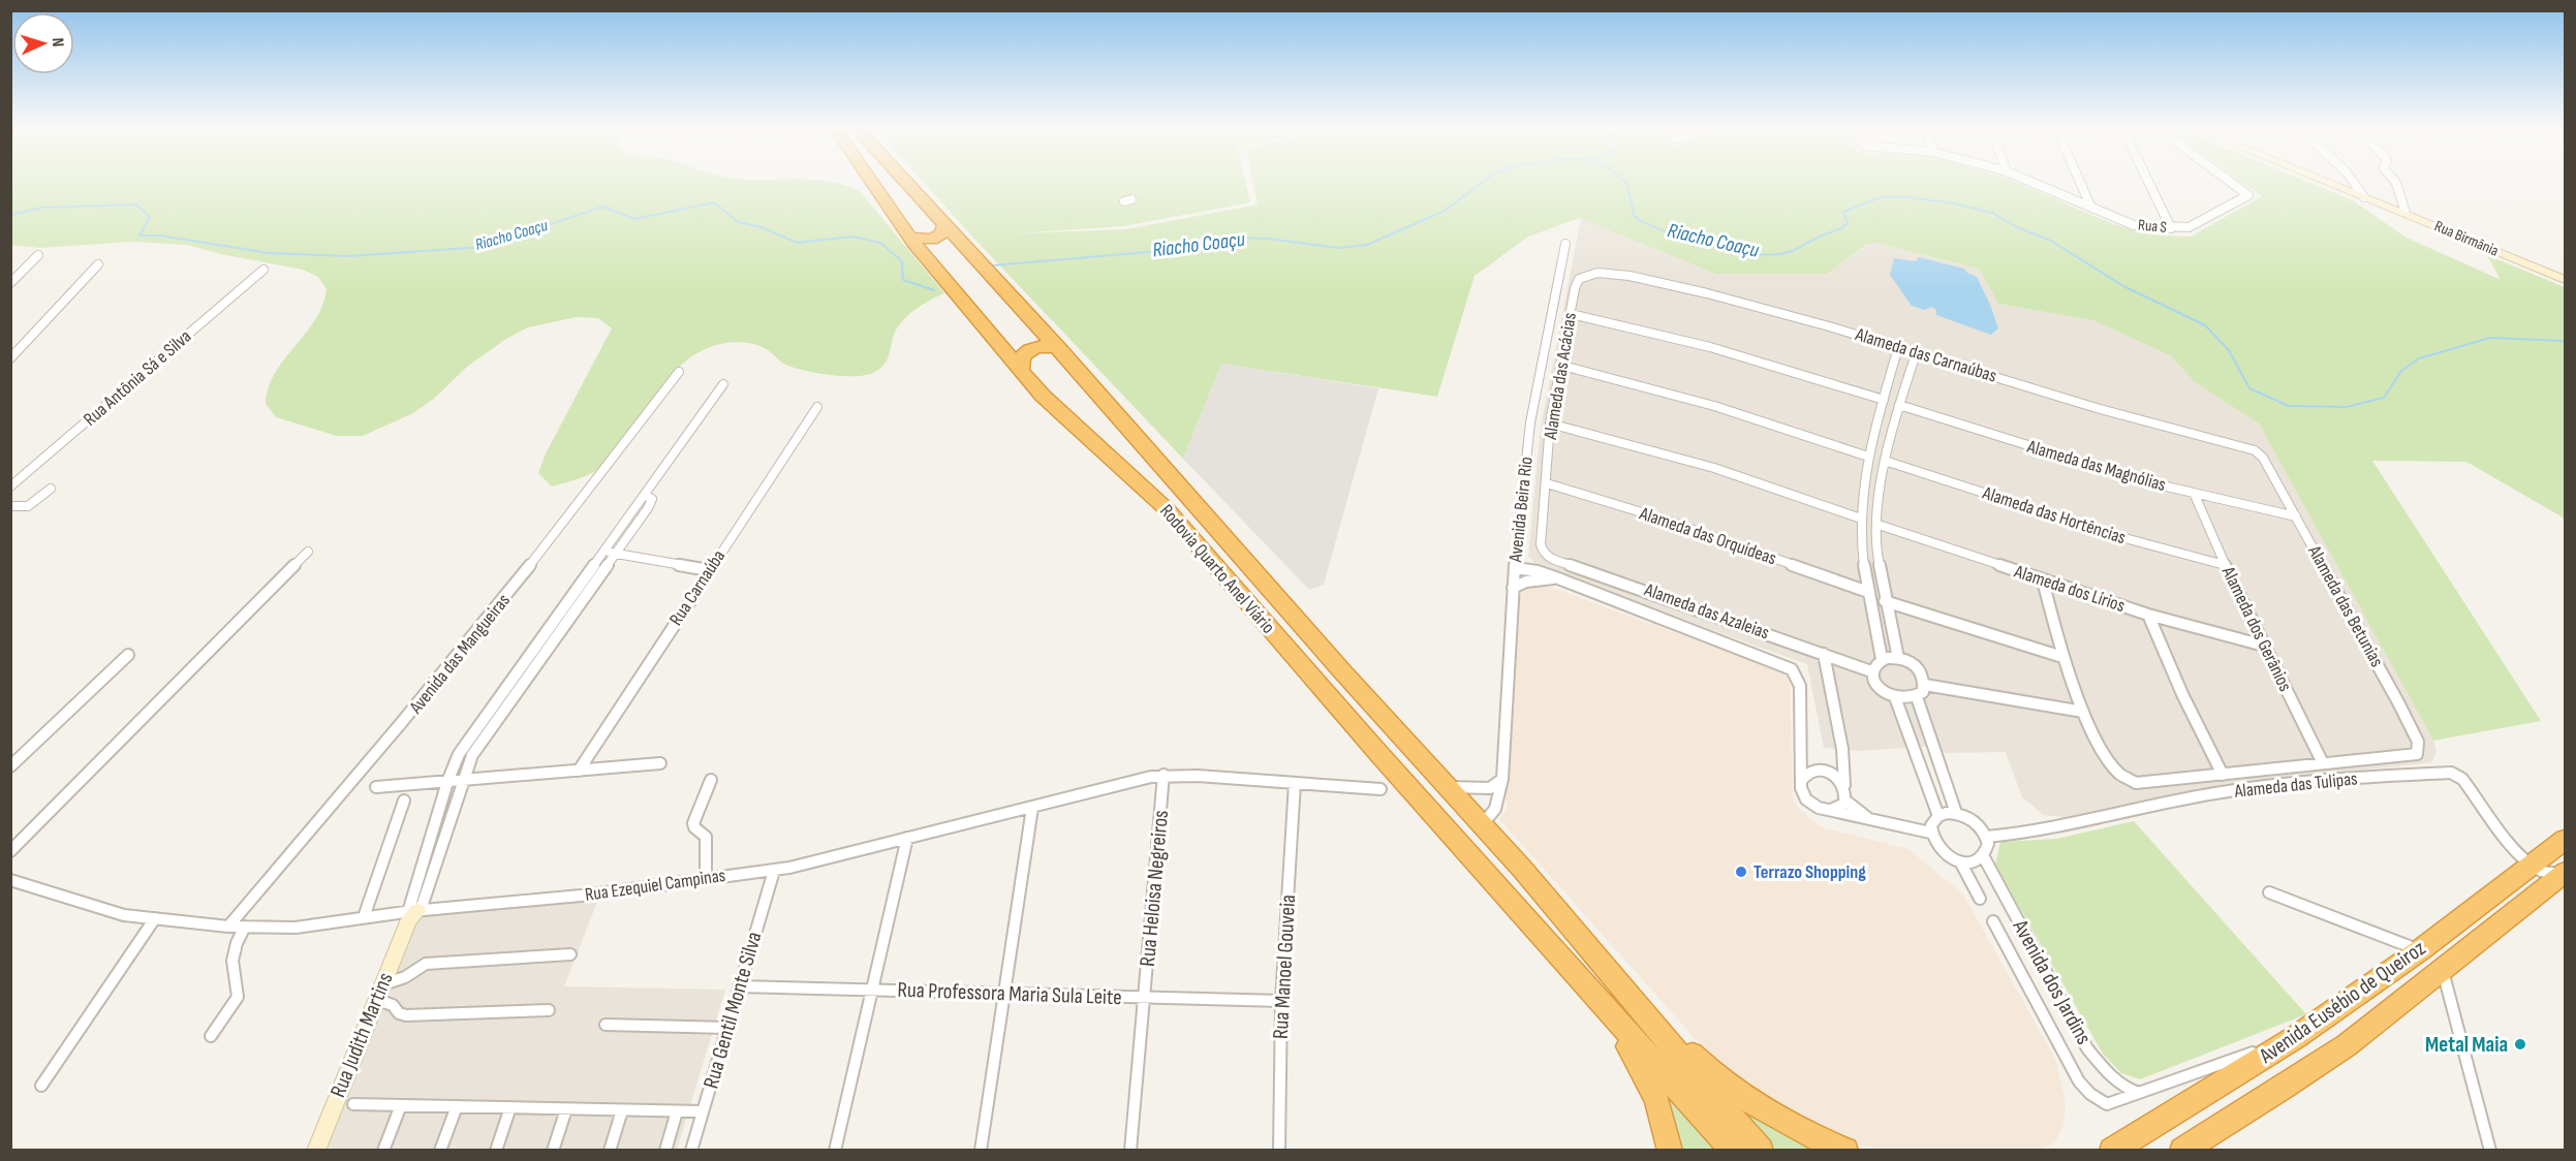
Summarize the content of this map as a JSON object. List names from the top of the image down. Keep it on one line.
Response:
{"streets":{"highway":["Rodovia Quarto Anel Viário","Avenida Eusébio de Queiroz"],"street":["Rua S","Rua Birmânia","Alameda das Carnaúbas","Alameda das Acácias","Rua Antônia Sá e Silva","Alameda das Magnólias","Avenida Beira Rio","Alameda das Hortências","Alameda das Orquídeas","Rua Carnaúba","Alameda dos Lírios","Alameda das Betunias","Alameda das Azaleias","Alameda dos Gerânios","Avenida das Mangueiras","Alameda das Tulipas","Rua Ezequiel Campinas","Rua Heloisa Negreiros","Rua Manoel Gouveia","Avenida dos Jardins","Rua Professora Maria Sula Leite","Rua Gentil Monte Silva","Rua Judith Martins"]},"crossings":[["Alameda das Carnaúbas","Alameda das Acácias"],["Alameda das Carnaúbas","Alameda das Betunias"],["Alameda das Acácias","Alameda das Orquídeas"],["Alameda das Acácias","Alameda das Azaleias"],["Alameda das Magnólias","Alameda das Betunias"],["Alameda das Magnólias","Alameda dos Gerânios"],["Avenida Beira Rio","Rodovia Quarto Anel Viário"],["Alameda das Hortências","Alameda dos Gerânios"],["Alameda dos Lírios","Alameda dos Gerânios"],["Alameda das Betunias","Alameda dos Gerânios"],["Avenida das Mangueiras","Rua Ezequiel Campinas"],["Alameda das Tulipas","Avenida dos Jardins"],["Alameda das Tulipas","Avenida Eusébio de Queiroz"],["Rua Ezequiel Campinas","Rua Heloisa Negreiros"],["Rua Ezequiel Campinas","Rua Manoel Gouveia"],["Rua Ezequiel Campinas","Rua Gentil Monte Silva"],["Rua Ezequiel Campinas","Rua Judith Martins"],["Rua Heloisa Negreiros","Rua Professora Maria Sula Leite"],["Rua Manoel Gouveia","Rua Professora Maria Sula Leite"],["Avenida dos Jardins","Avenida Eusébio de Queiroz"],["Rua Professora Maria Sula Leite","Rua Gentil Monte Silva"]],"water":["Riacho Coaçu"],"places":["Terrazo Shopping","Metal Maia"],"north":"right"}
